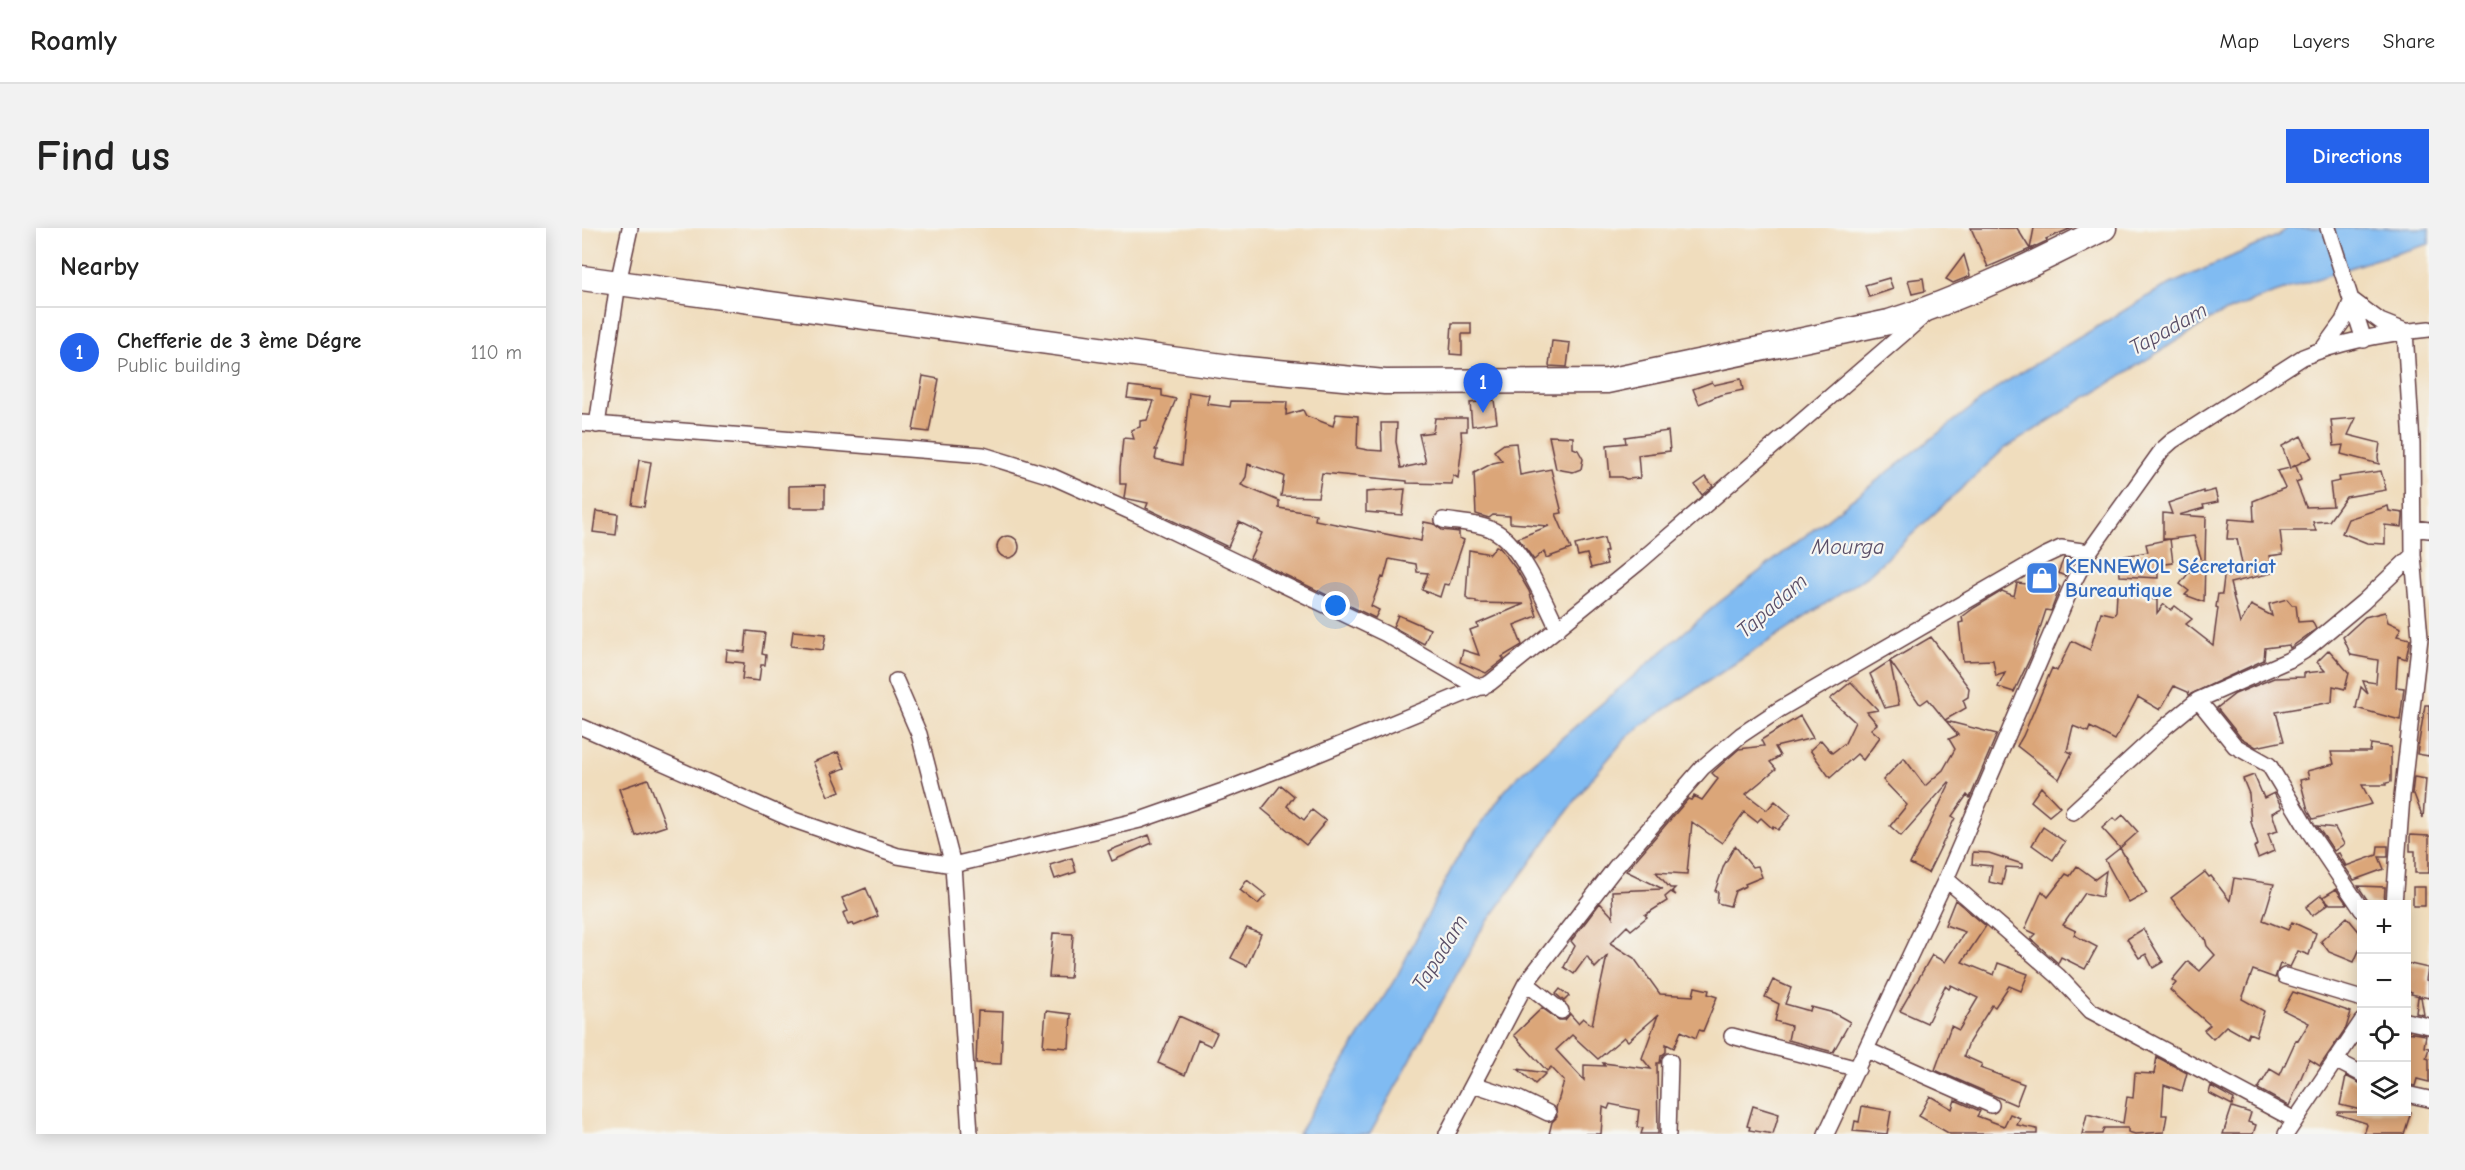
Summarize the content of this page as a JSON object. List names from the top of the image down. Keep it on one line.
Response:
{"water":["Tapadam","Mourga"],"places":{"shop":["KENNEWOL Sécretariat Bureautique"]},"page":{"header":"Roamly","nav":["Map","Layers","Share"],"buttons":"Directions","title":"Find us","heading":"Nearby","list":[{"mark":"1","name":"Chefferie de 3 ème Dégre","note":"Public building","value":"110 m"}],"pins":"1","map_buttons":["+","−"]}}
